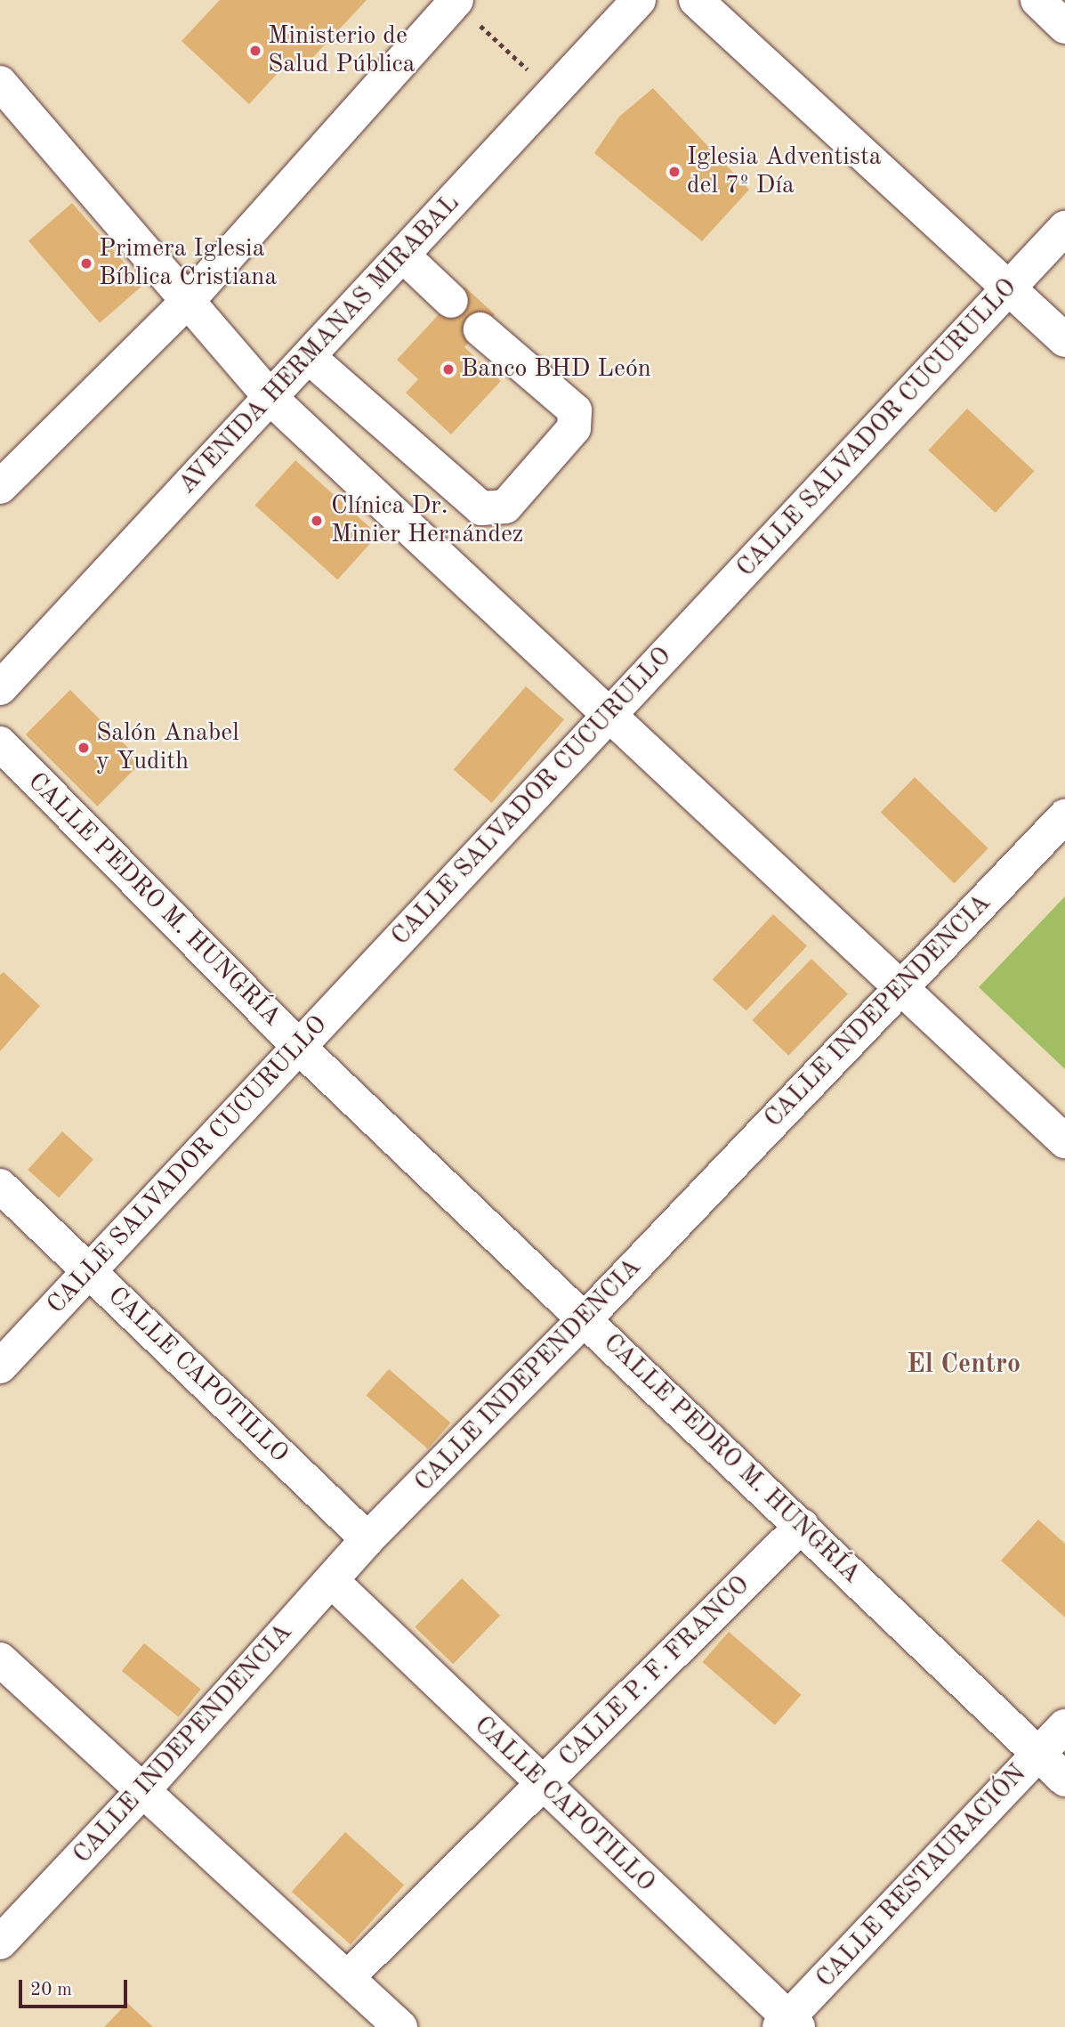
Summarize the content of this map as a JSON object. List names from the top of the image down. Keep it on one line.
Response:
{"streets":{"street":["AVENIDA HERMANAS MIRABAL","CALLE SALVADOR CUCURULLO","CALLE PEDRO M. HUNGRÍA","CALLE INDEPENDENCIA","CALLE CAPOTILLO","CALLE P. F. FRANCO","CALLE RESTAURACIÓN"]},"crossings":[["CALLE SALVADOR CUCURULLO","CALLE PEDRO M. HUNGRÍA"],["CALLE SALVADOR CUCURULLO","CALLE CAPOTILLO"],["CALLE PEDRO M. HUNGRÍA","CALLE INDEPENDENCIA"],["CALLE PEDRO M. HUNGRÍA","CALLE P. F. FRANCO"],["CALLE PEDRO M. HUNGRÍA","CALLE RESTAURACIÓN"],["CALLE INDEPENDENCIA","CALLE CAPOTILLO"],["CALLE CAPOTILLO","CALLE P. F. FRANCO"],["CALLE CAPOTILLO","CALLE RESTAURACIÓN"]],"districts":["El Centro"],"places":["Ministerio de Salud Pública","Iglesia Adventista del 7º Día","Primera Iglesia Bíblica Cristiana","Banco BHD León","Clínica Dr. Minier Hernández","Salón Anabel y Yudith"],"scale_bar":"20 m"}
